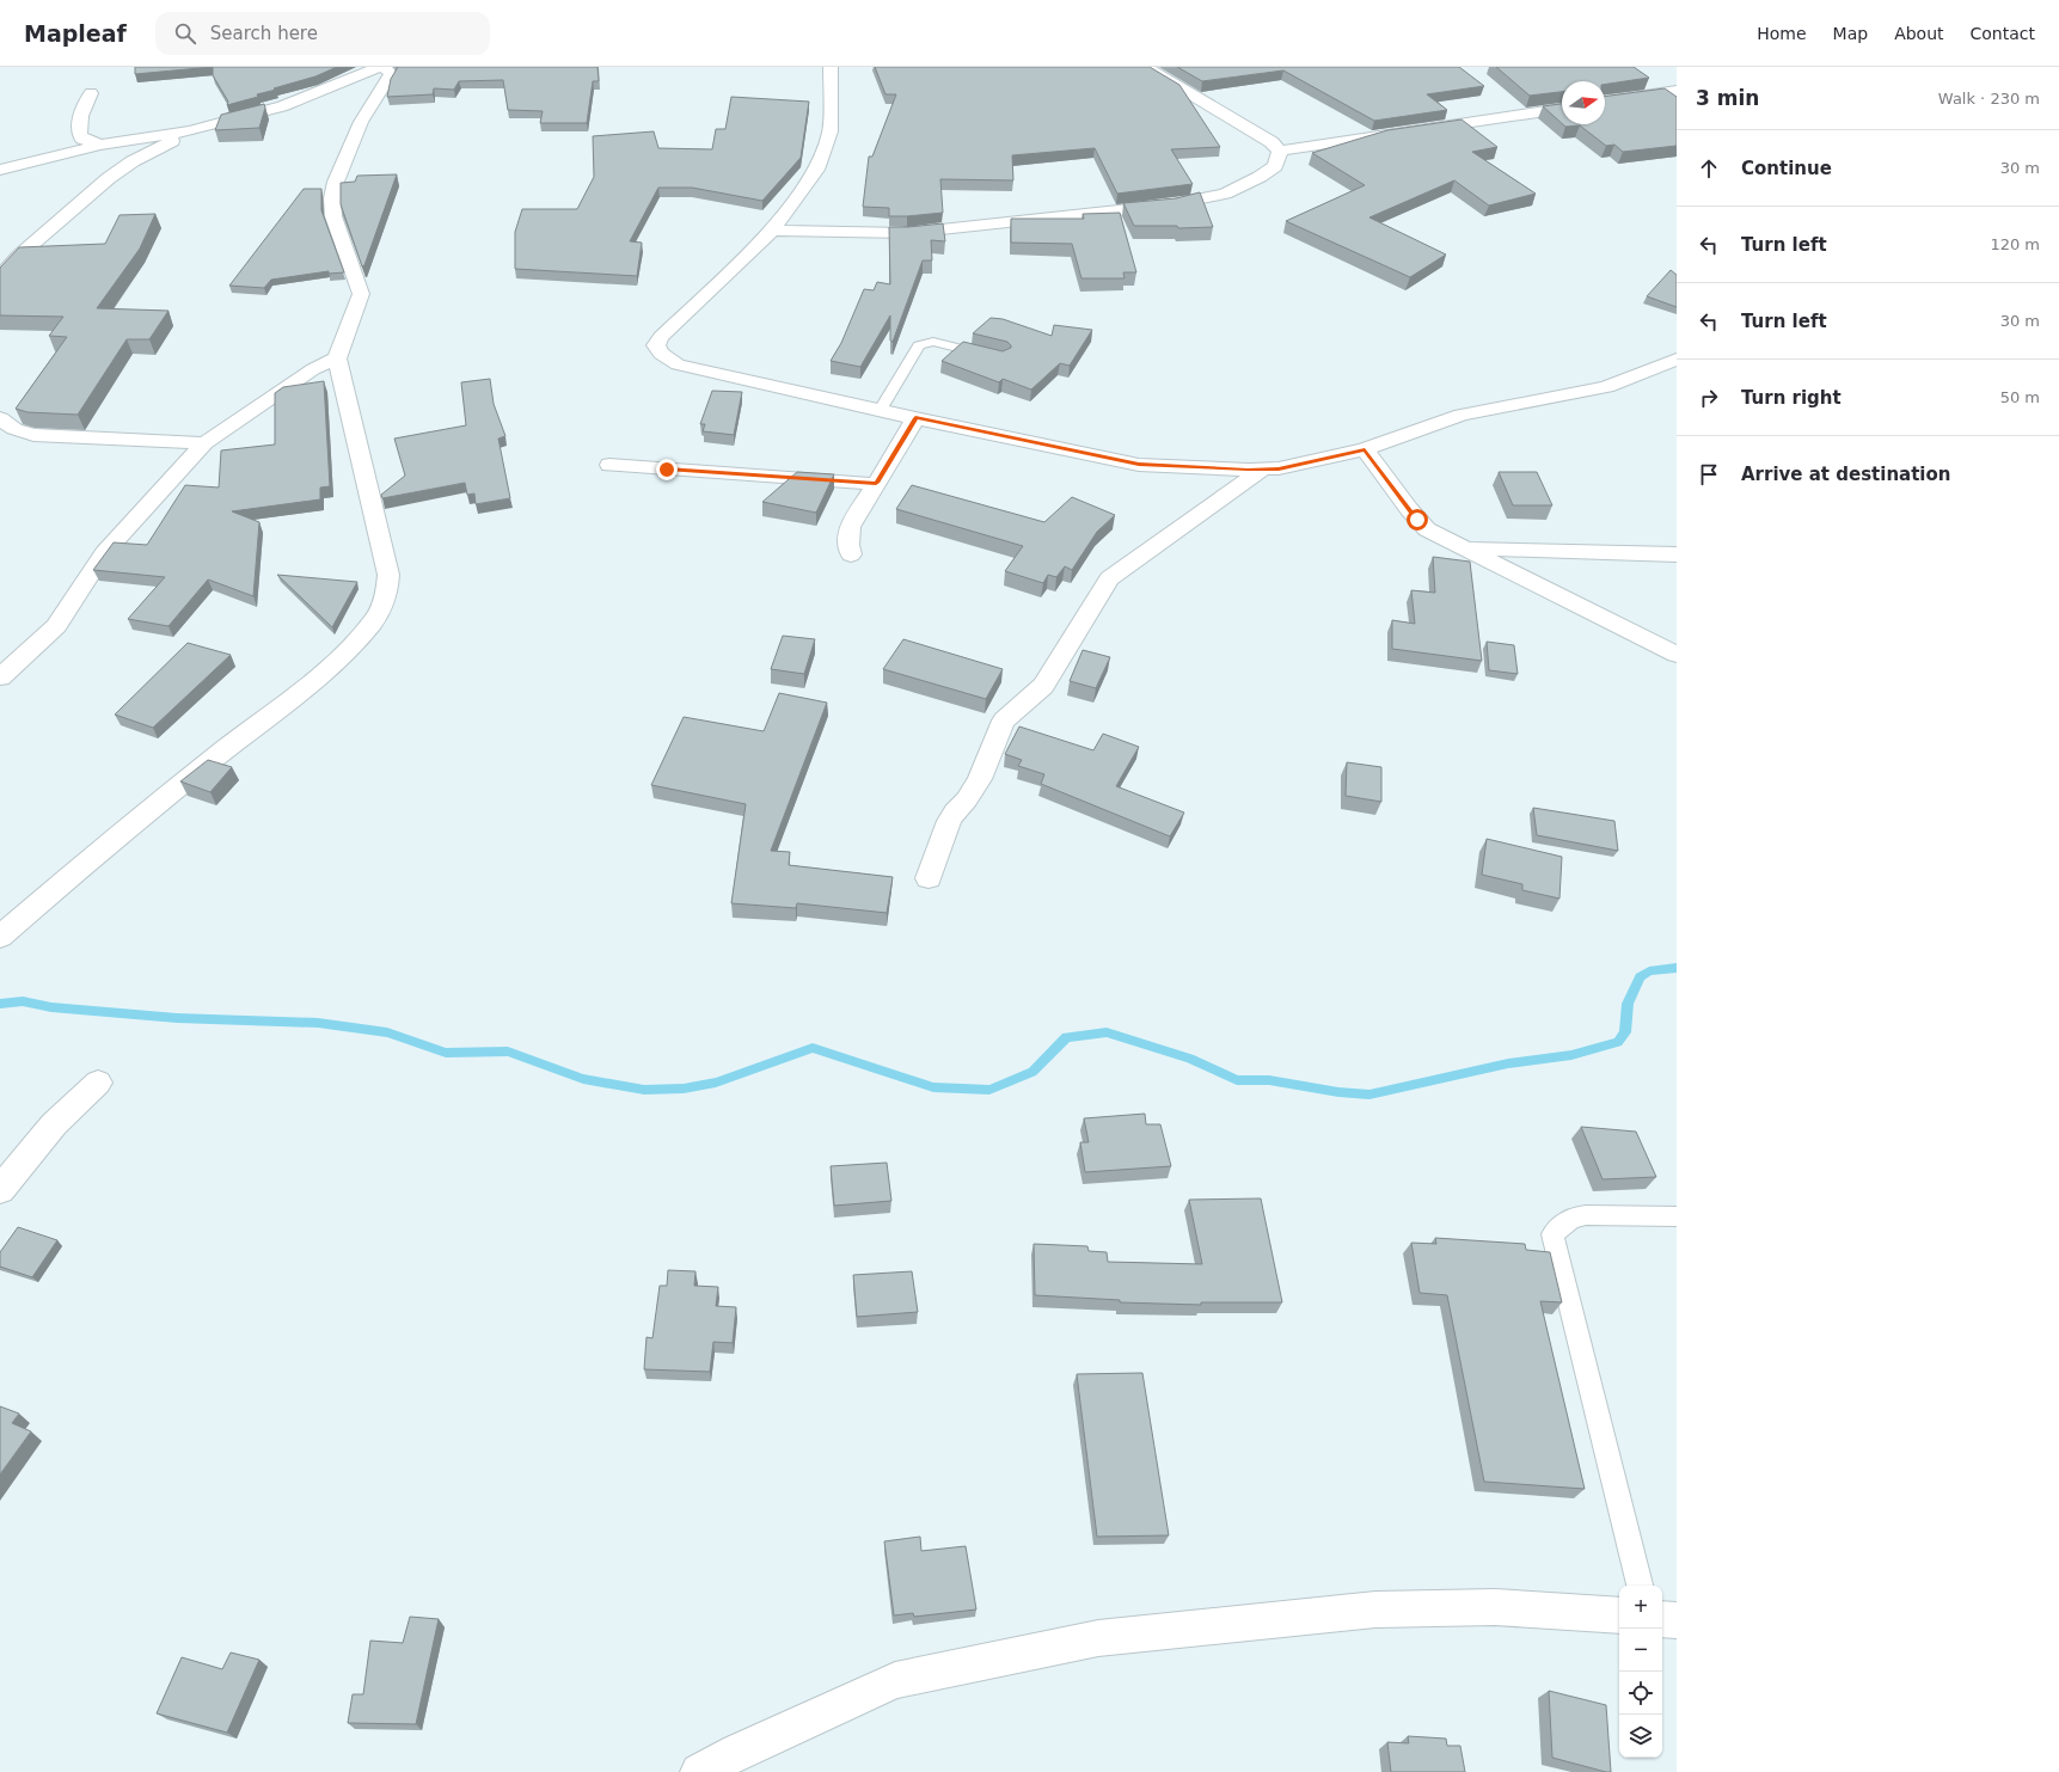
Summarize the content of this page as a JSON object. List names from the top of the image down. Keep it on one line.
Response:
{"north":"right","page":{"header":"Mapleaf","search":"Search here","nav":["Home","Map","About","Contact"],"heading":["3 min","Walk · 230 m"],"list":[["Continue","30 m"],["Turn left","120 m"],["Turn left","30 m"],["Turn right","50 m"],"Arrive at destination"],"map_buttons":["+","−"]}}
